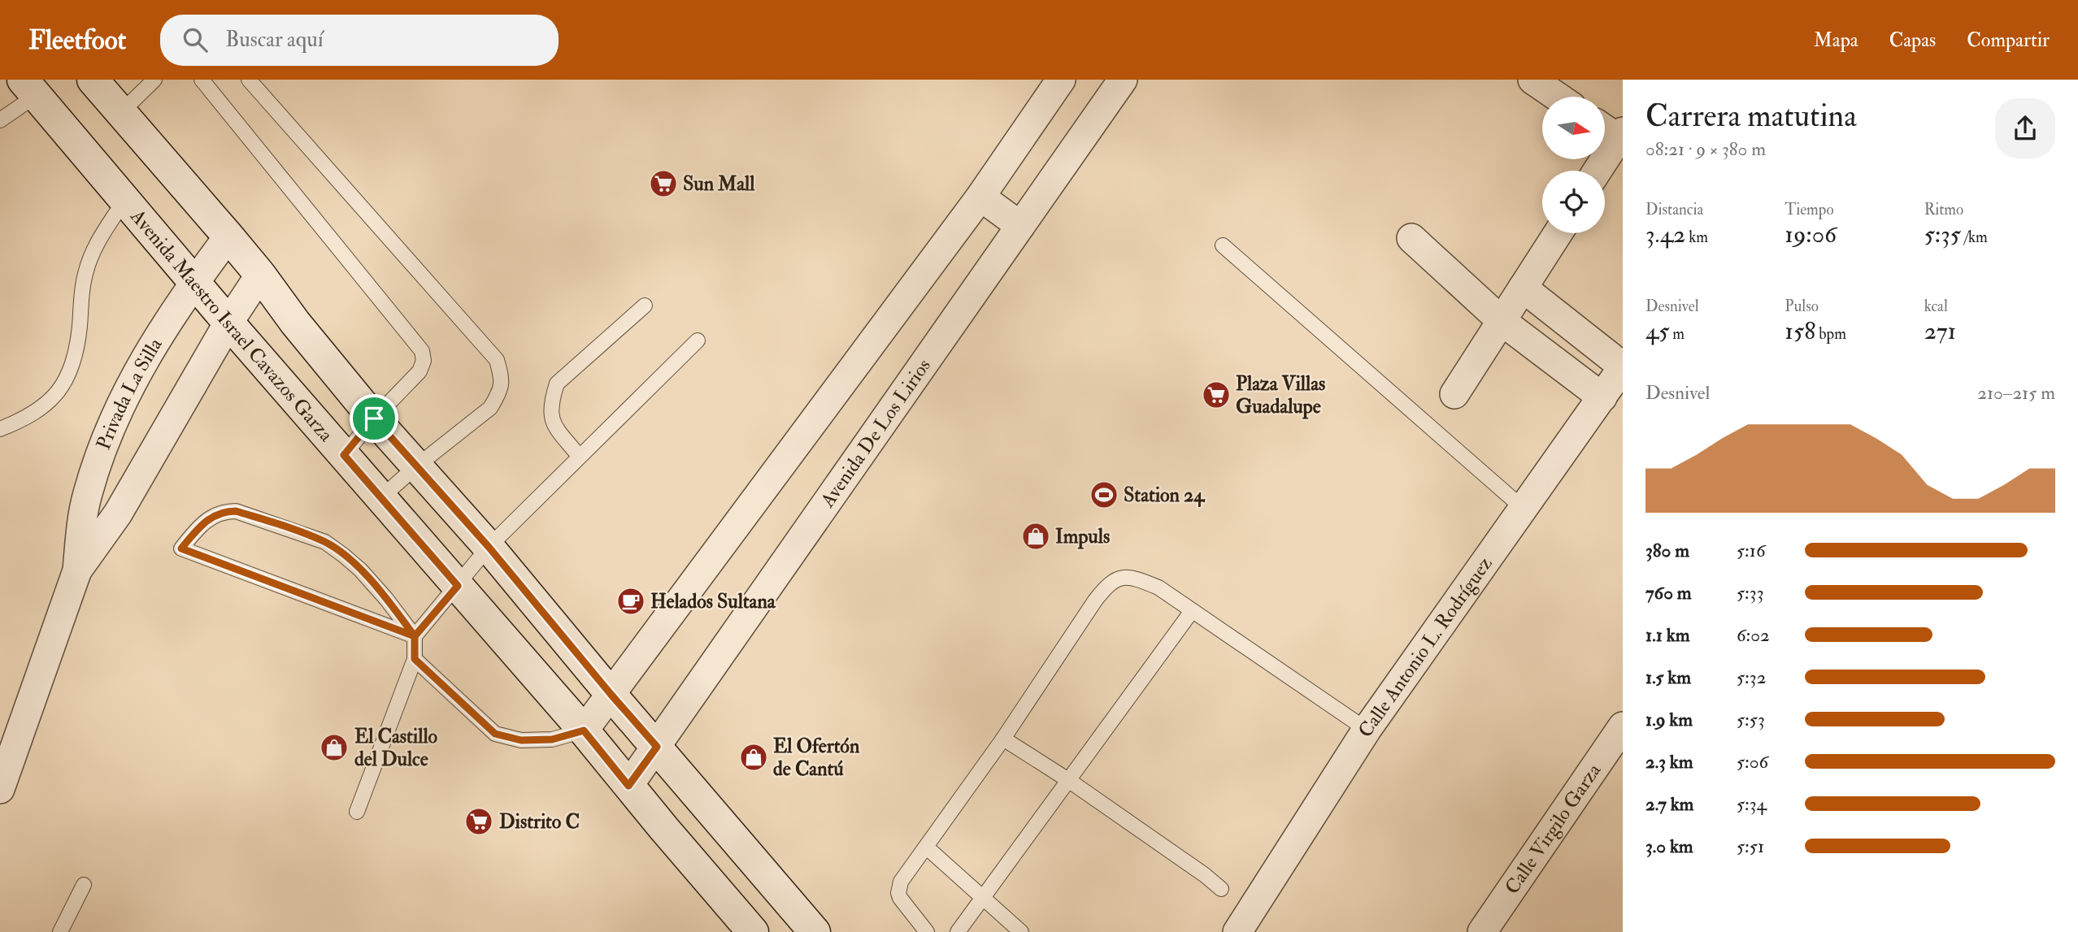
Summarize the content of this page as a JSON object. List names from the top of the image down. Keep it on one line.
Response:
{"streets":{"main road":["Avenida Maestro Israel Cavazos Garza"],"street":["Privada La Silla","Avenida De Los Lirios","Calle Antonio L. Rodríguez","Calle Virgilo Garza"]},"crossings":[["Avenida Maestro Israel Cavazos Garza","Privada La Silla"],["Avenida Maestro Israel Cavazos Garza","Avenida De Los Lirios"]],"places":{"supermarket":["Sun Mall","Plaza Villas Guadalupe","Distrito C"],"sports":["Station 24"],"shop":["Impuls","El Castillo del Dulce","El Ofertón de Cantú"],"cafe":["Helados Sultana"]},"north":"right","page":{"header":"Fleetfoot","search":"Buscar aquí","nav":["Mapa","Capas","Compartir"],"heading":["Carrera matutina","08:21 · 9 × 380 m"],"stats":[["Distancia","3.42 km"],["Tiempo","19:06"],["Ritmo","5:35 /km"],["Desnivel","45 m"],["Pulso","158 bpm"],["kcal","271"]],"chart":["Desnivel","210–215 m"],"list":[{"name":"380 m","note":"5:16"},{"name":"760 m","note":"5:33"},{"name":"1.1 km","note":"6:02"},{"name":"1.5 km","note":"5:32"},{"name":"1.9 km","note":"5:53"},{"name":"2.3 km","note":"5:06"},{"name":"2.7 km","note":"5:34"},{"name":"3.0 km","note":"5:51"}]}}
